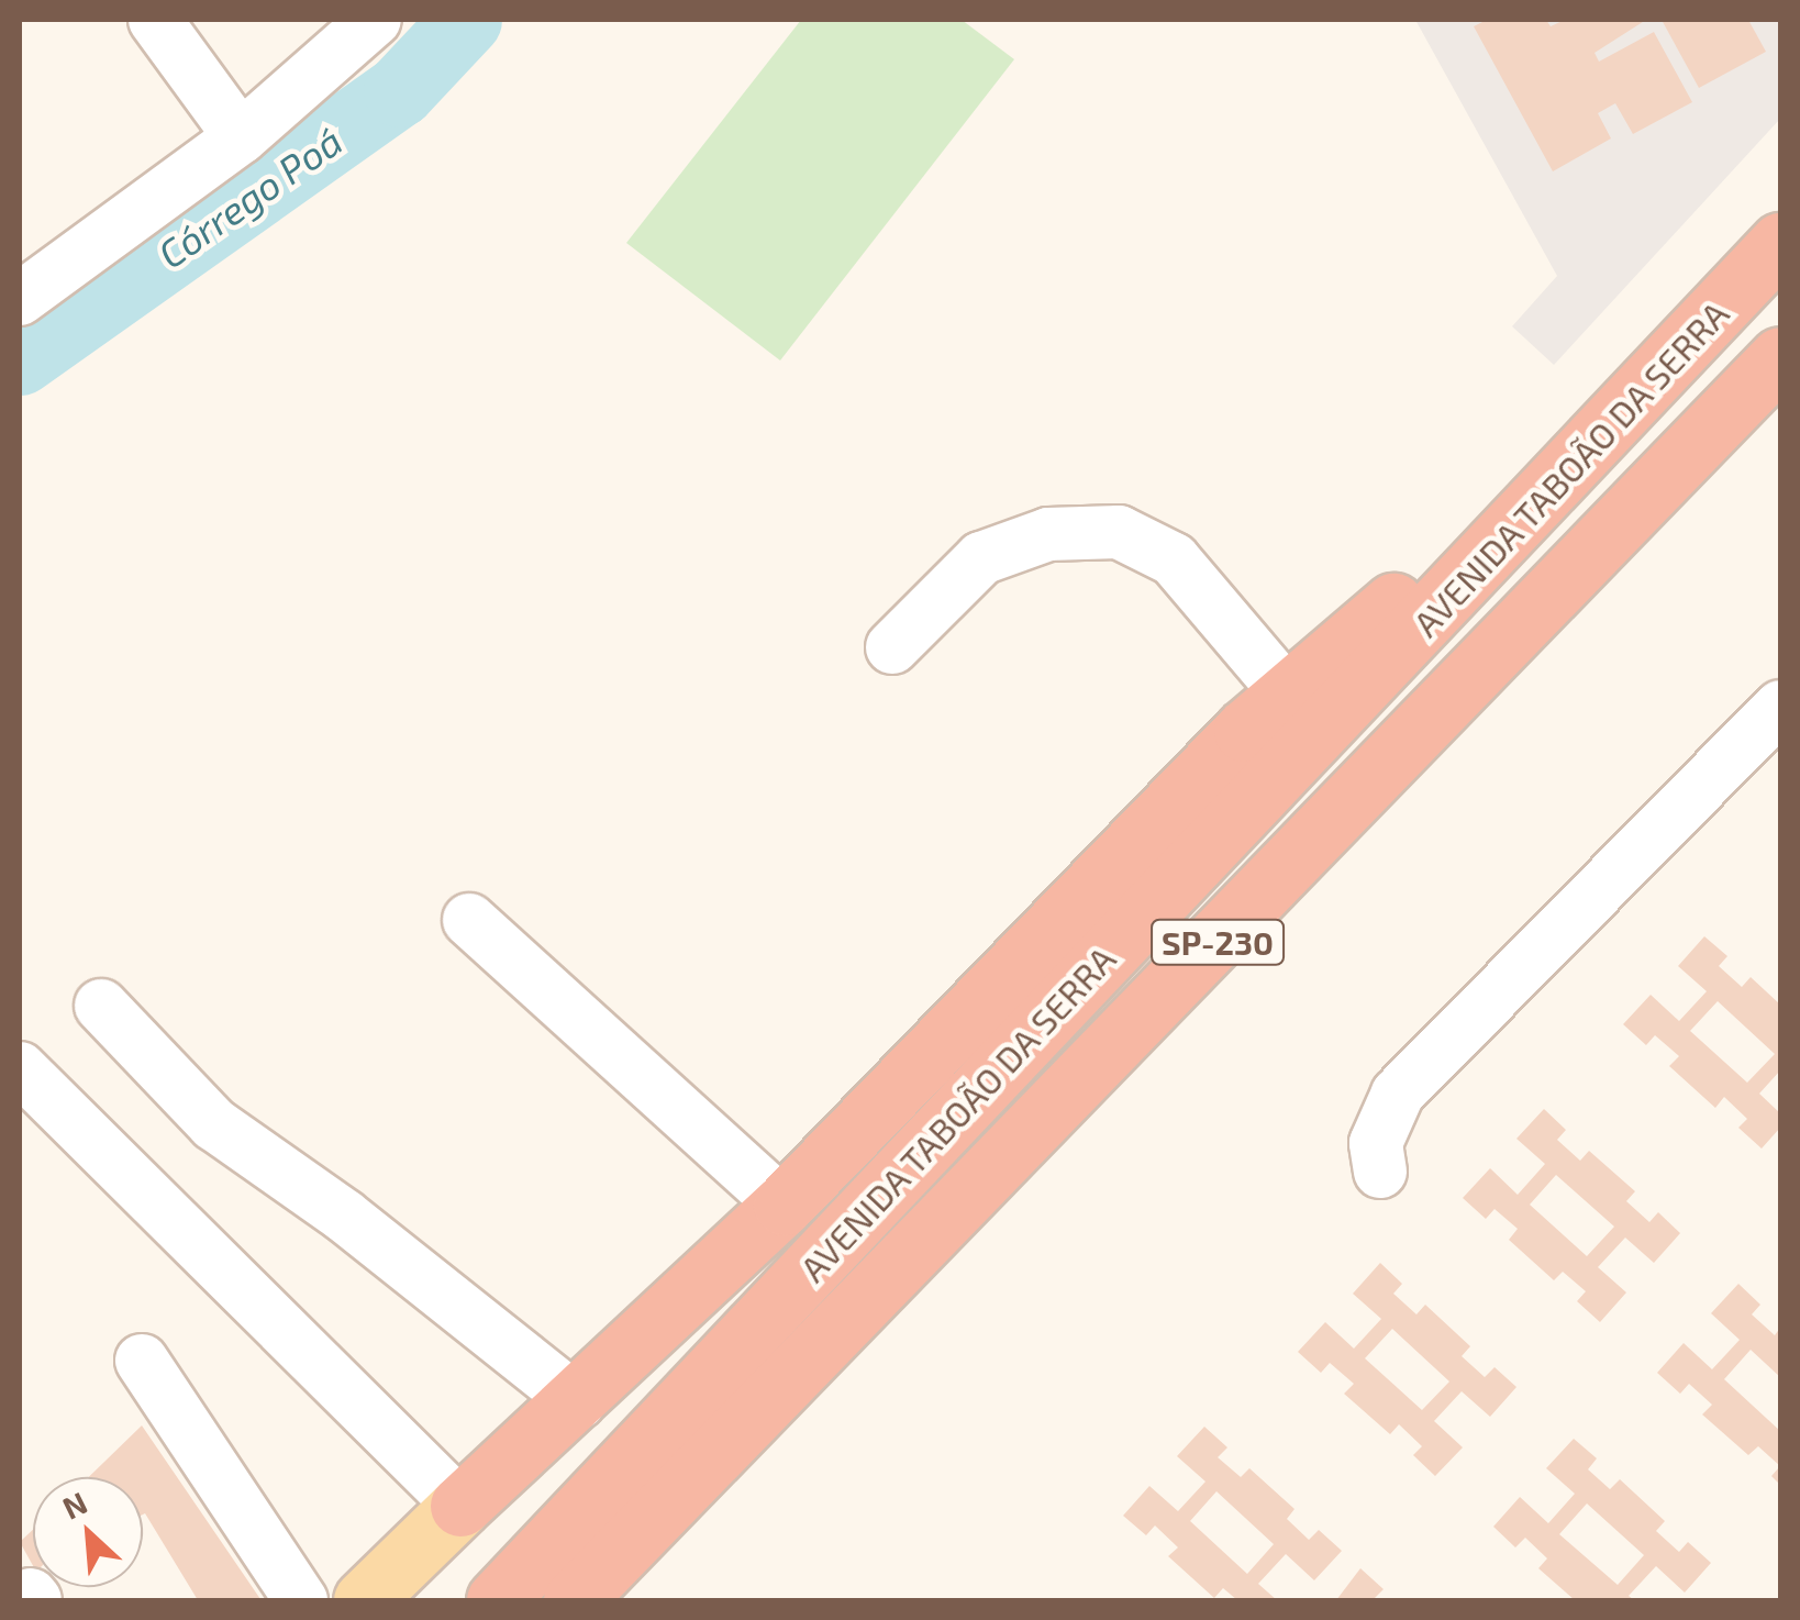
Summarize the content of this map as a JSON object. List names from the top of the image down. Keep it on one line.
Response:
{"streets":{"highway":["AVENIDA TABOÃO DA SERRA","SP-230"]},"water":["Córrego Poá"],"north":"top left"}
